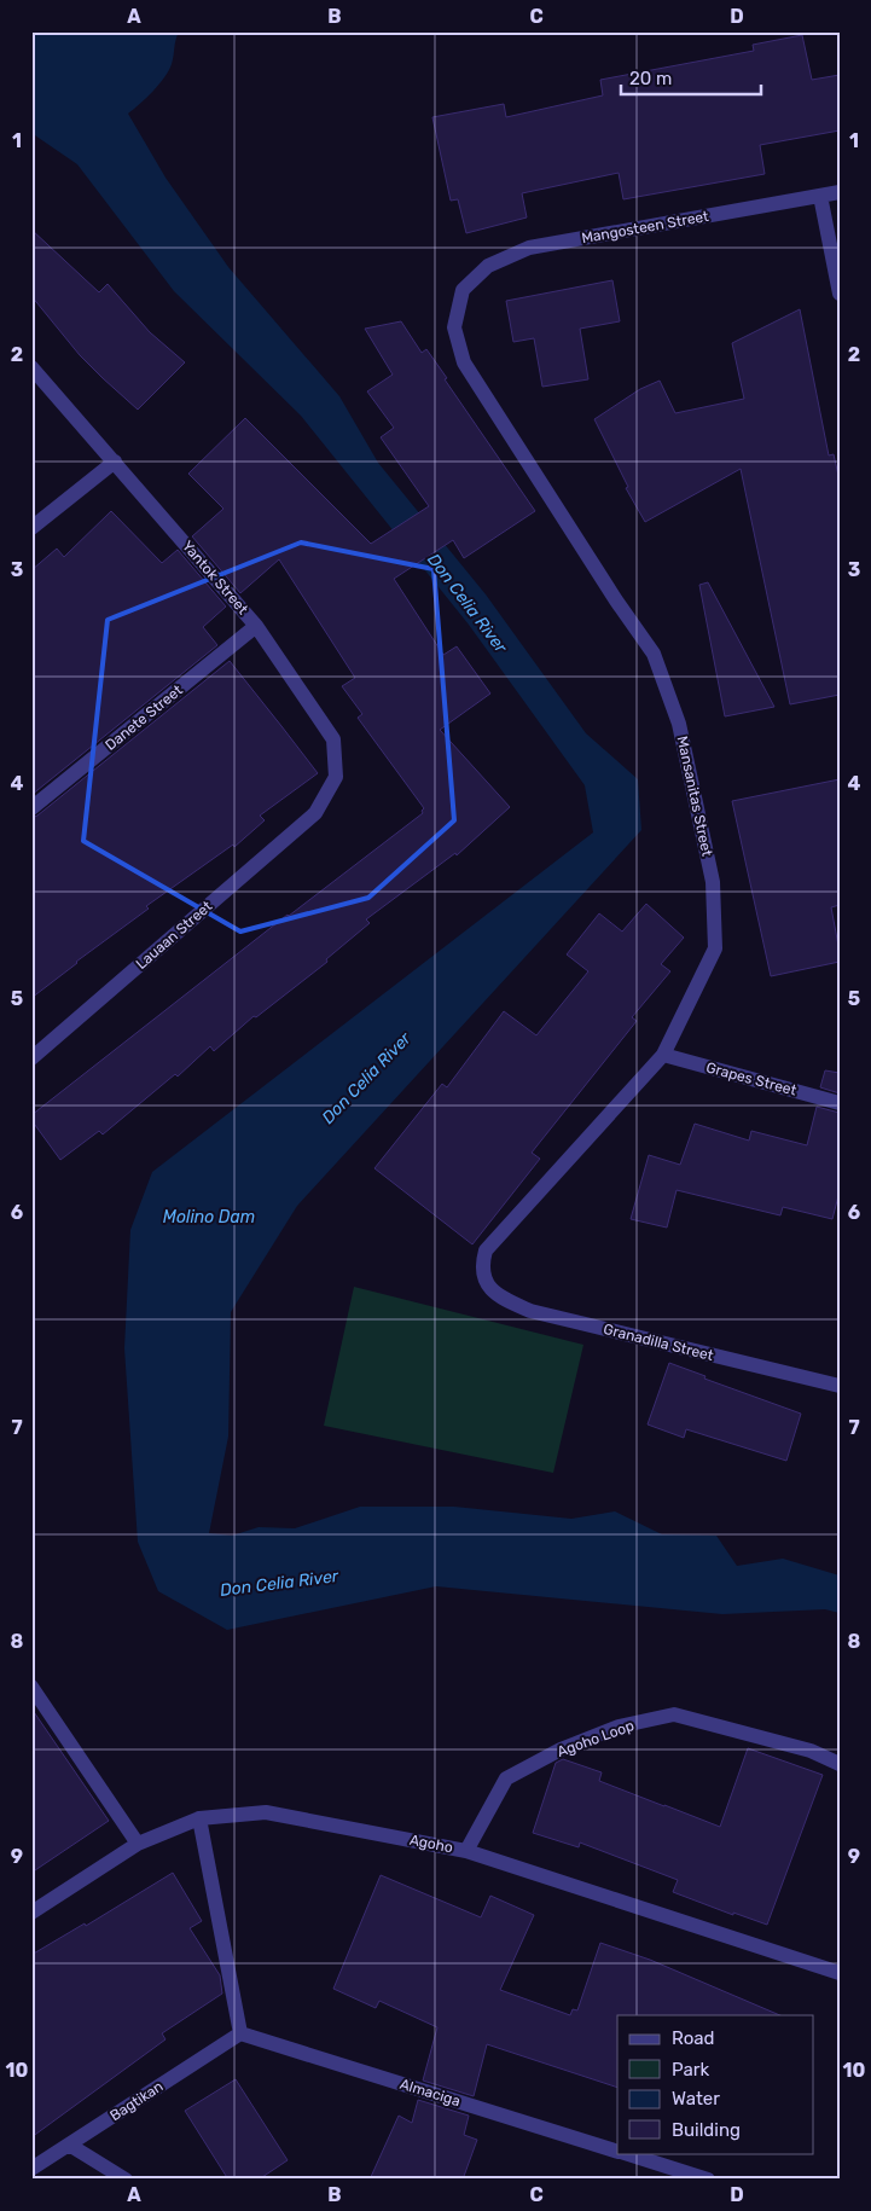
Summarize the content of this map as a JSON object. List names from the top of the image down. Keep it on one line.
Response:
{"streets":{"street":["Mangosteen Street","Yantok Street","Danete Street","Mansanitas Street","Lauaan Street","Grapes Street","Granadilla Street","Agoho Loop","Agoho","Almaciga","Bagtikan"]},"crossings":[["Mangosteen Street","Mansanitas Street"],["Yantok Street","Danete Street"],["Yantok Street","Lauaan Street"],["Mansanitas Street","Grapes Street"],["Mansanitas Street","Granadilla Street"],["Agoho Loop","Agoho"],["Almaciga","Bagtikan"]],"water":["Don Celia River","Molino Dam"],"legend":["Road","Park","Water","Building"],"scale_bar":"20 m","grid":{"columns":["A","B","C","D"],"rows":["1","2","3","4","5","6","7","8","9","10"]}}
